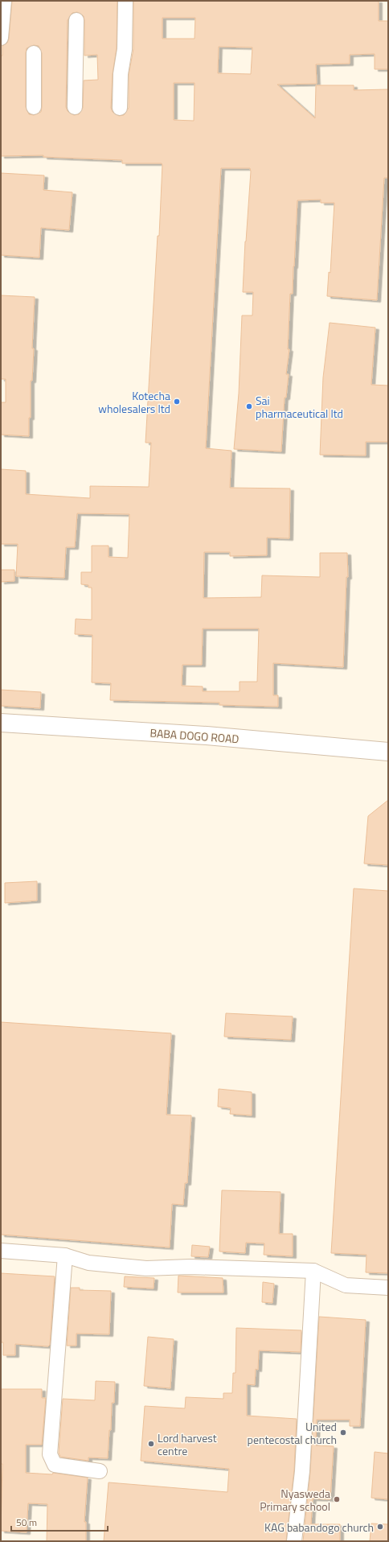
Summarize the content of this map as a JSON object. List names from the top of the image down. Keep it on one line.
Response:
{"streets":{"street":["BABA DOGO ROAD"]},"places":["Kotecha wholesalers ltd","Sai pharmaceutical ltd","United pentecostal church","Lord harvest centre","Nyasweda Primary school","KAG babandogo church"],"scale_bar":"50 m"}
